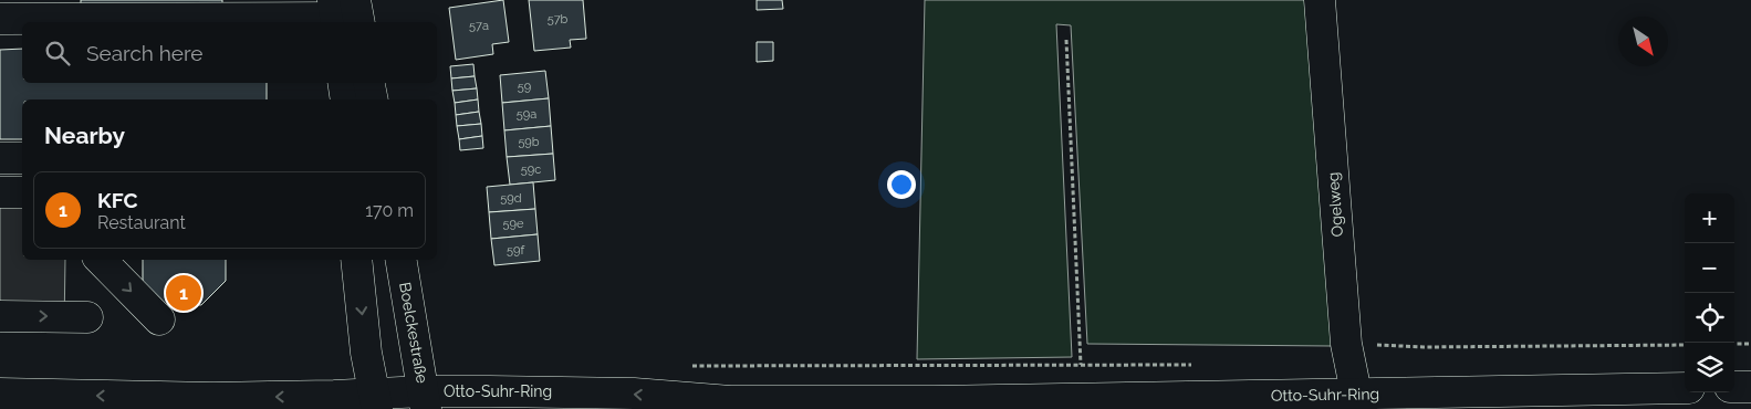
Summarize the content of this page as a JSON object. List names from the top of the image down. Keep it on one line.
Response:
{"streets":{"street":["Ogelweg","Boelckestraße","Otto-Suhr-Ring"]},"crossings":[["Ogelweg","Otto-Suhr-Ring"],["Boelckestraße","Otto-Suhr-Ring"]],"one_way":["Otto-Suhr-Ring"],"house_numbers":["57b","57a","59","59a","59b","59c","59d","59e","59f"],"north":"bottom right","page":{"search":"Search here","heading":"Nearby","list":[{"mark":"1","name":"KFC","note":"Restaurant","value":"170 m"}],"map_buttons":["+","−"],"pins":"1"}}
